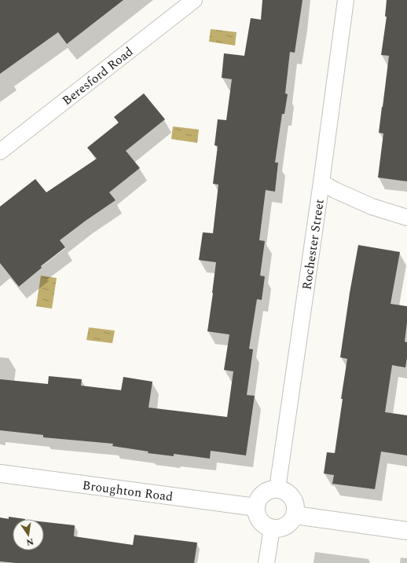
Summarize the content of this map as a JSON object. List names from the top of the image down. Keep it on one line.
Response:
{"streets":{"main road":["Broughton Road"],"street":["Beresford Road","Rochester Street"]},"crossings":[["Rochester Street","Broughton Road"]],"north":"bottom"}
